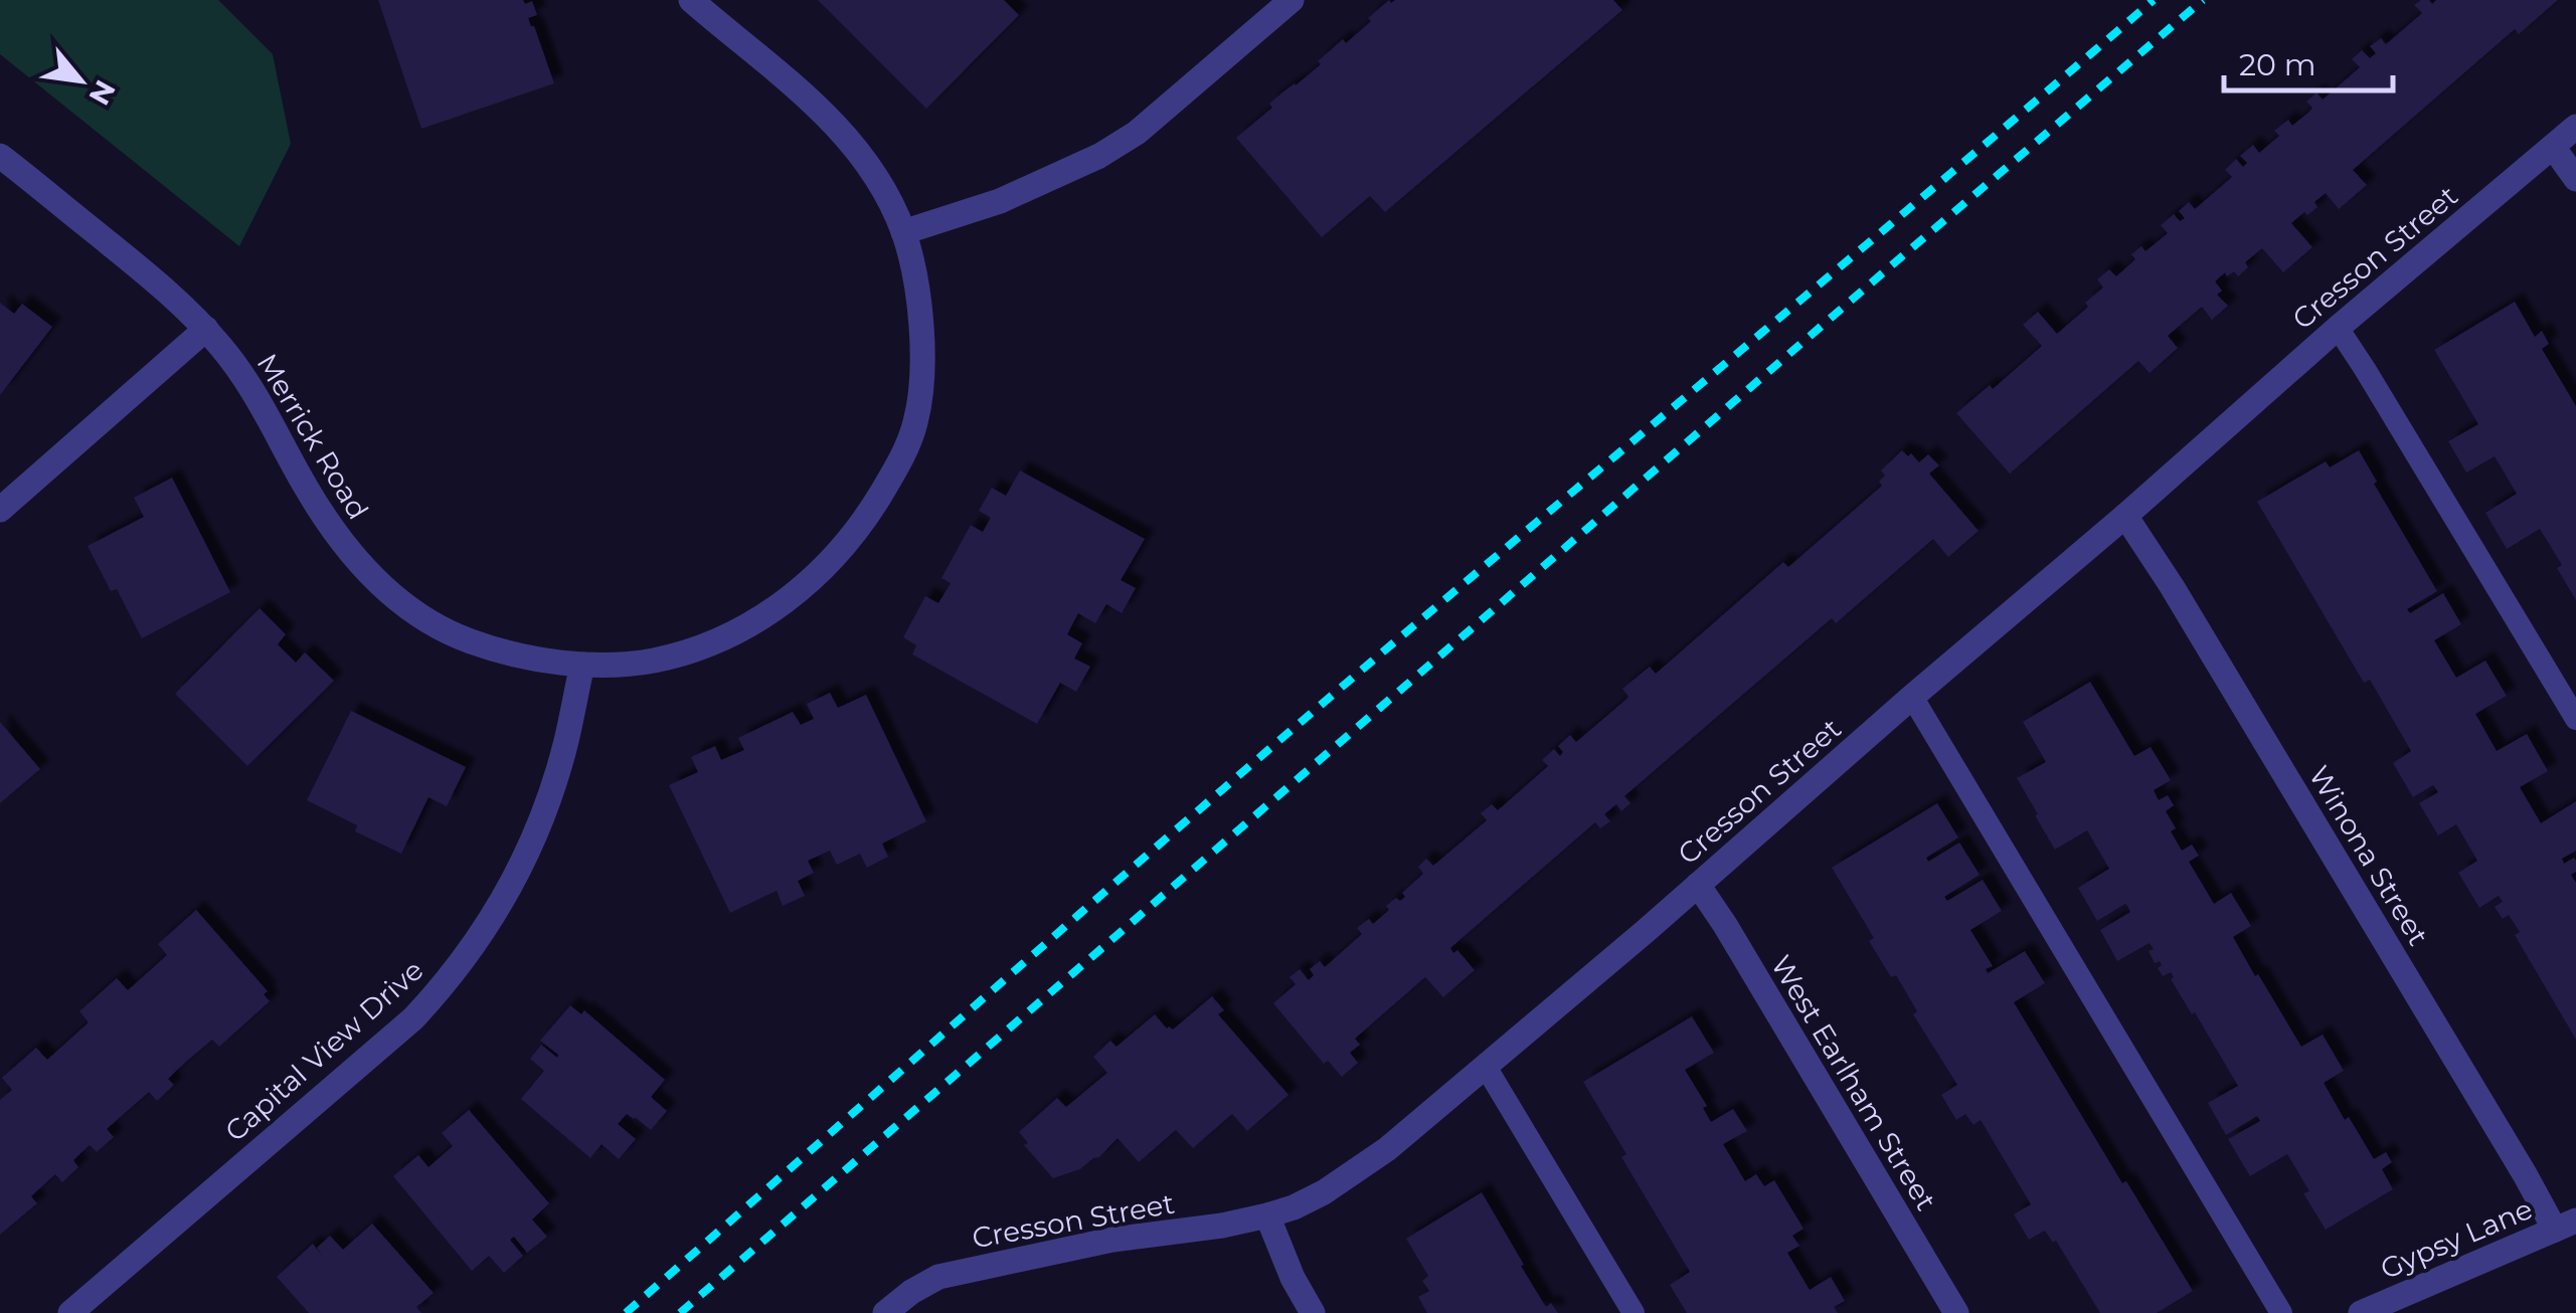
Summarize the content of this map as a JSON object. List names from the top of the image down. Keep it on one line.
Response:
{"streets":{"street":["Cresson Street","Merrick Road","Winona Street","Capital View Drive","West Earlham Street","Gypsy Lane"]},"crossings":[["Cresson Street","Winona Street"],["Cresson Street","West Earlham Street"],["Merrick Road","Capital View Drive"],["Winona Street","Gypsy Lane"]],"scale_bar":"20 m","north":"bottom right"}
